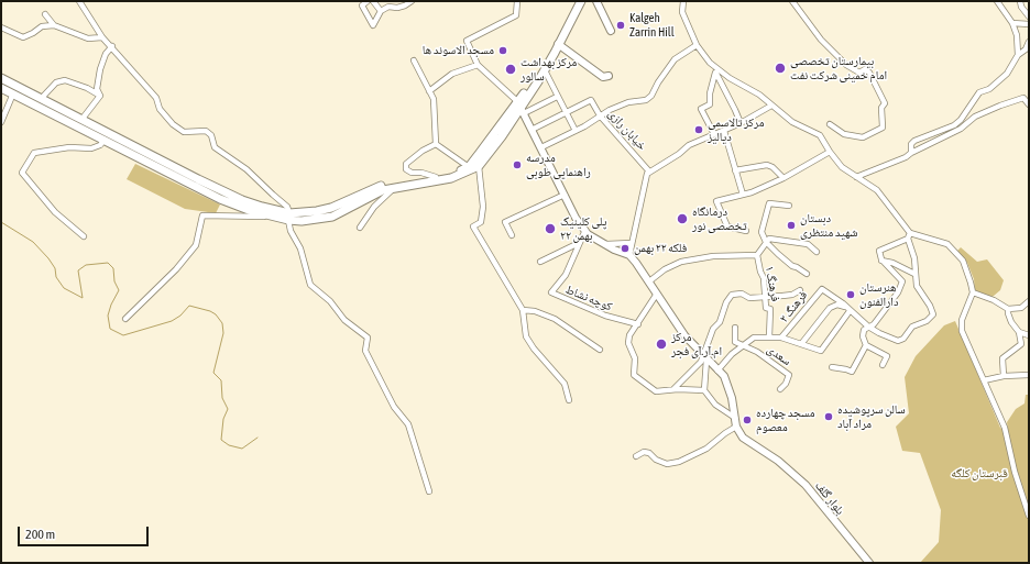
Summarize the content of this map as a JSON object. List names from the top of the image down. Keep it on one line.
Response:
{"streets":{"street":["خیابان رازی","فرهنگ ۱","کوچه نشاط","فرهنگ ۲","سعدی","بلوار گلف"]},"parks":["قبرستان کلگه"],"places":["Kalgeh Zarrin Hill","مسجد الاسوند ها","بیمارستان تخصصی امام خمینی شرکت نفت","مرکز بهداشت سالور","مرکز تالاسمی دیالیز","مدرسه راهنمایی طوبی","درمانگاه تخصصی نور","دبستان شهید منتظری","پلی کلینیک ۲۲ بهمن","فلکه ۲۲ بهمن","هنرستان دارالفنون","مرکز ام.آر.آی فجر","سالن سرپوشیده مراد آباد","مسجد چهارده معصوم"],"scale_bar":"200 m"}
